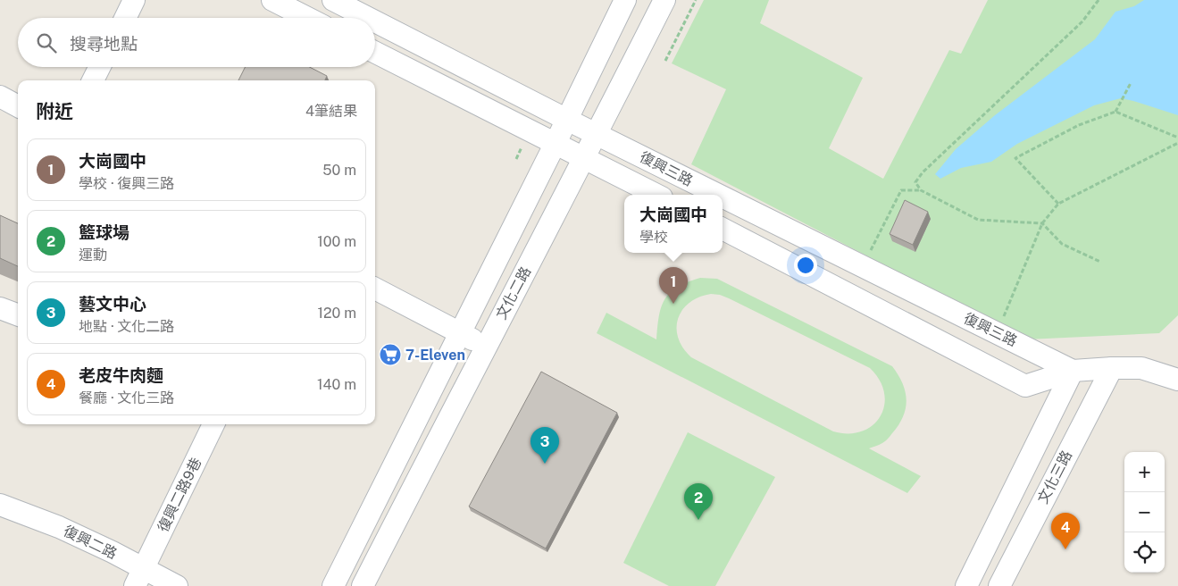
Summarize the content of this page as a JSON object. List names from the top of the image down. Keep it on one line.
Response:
{"streets":{"street":["復興三路","文化二路","文化三路","復興二路9巷","復興二路"]},"crossings":[["復興三路","文化二路"],["復興二路9巷","復興二路"]],"places":{"supermarket":["7-Eleven"]},"page":{"search":"搜尋地點","heading":["附近","4筆結果"],"list":[{"mark":"1","name":"大崗國中","note":"學校 · 復興三路","value":"50 m"},{"mark":"2","name":"籃球場","note":"運動","value":"100 m"},{"mark":"3","name":"藝文中心","note":"地點 · 文化二路","value":"120 m"},{"mark":"4","name":"老皮牛肉麵","note":"餐廳 · 文化三路","value":"140 m"}],"popup":["大崗國中","學校"],"pins":["1","3","2","4"],"map_buttons":["+","−"]}}
